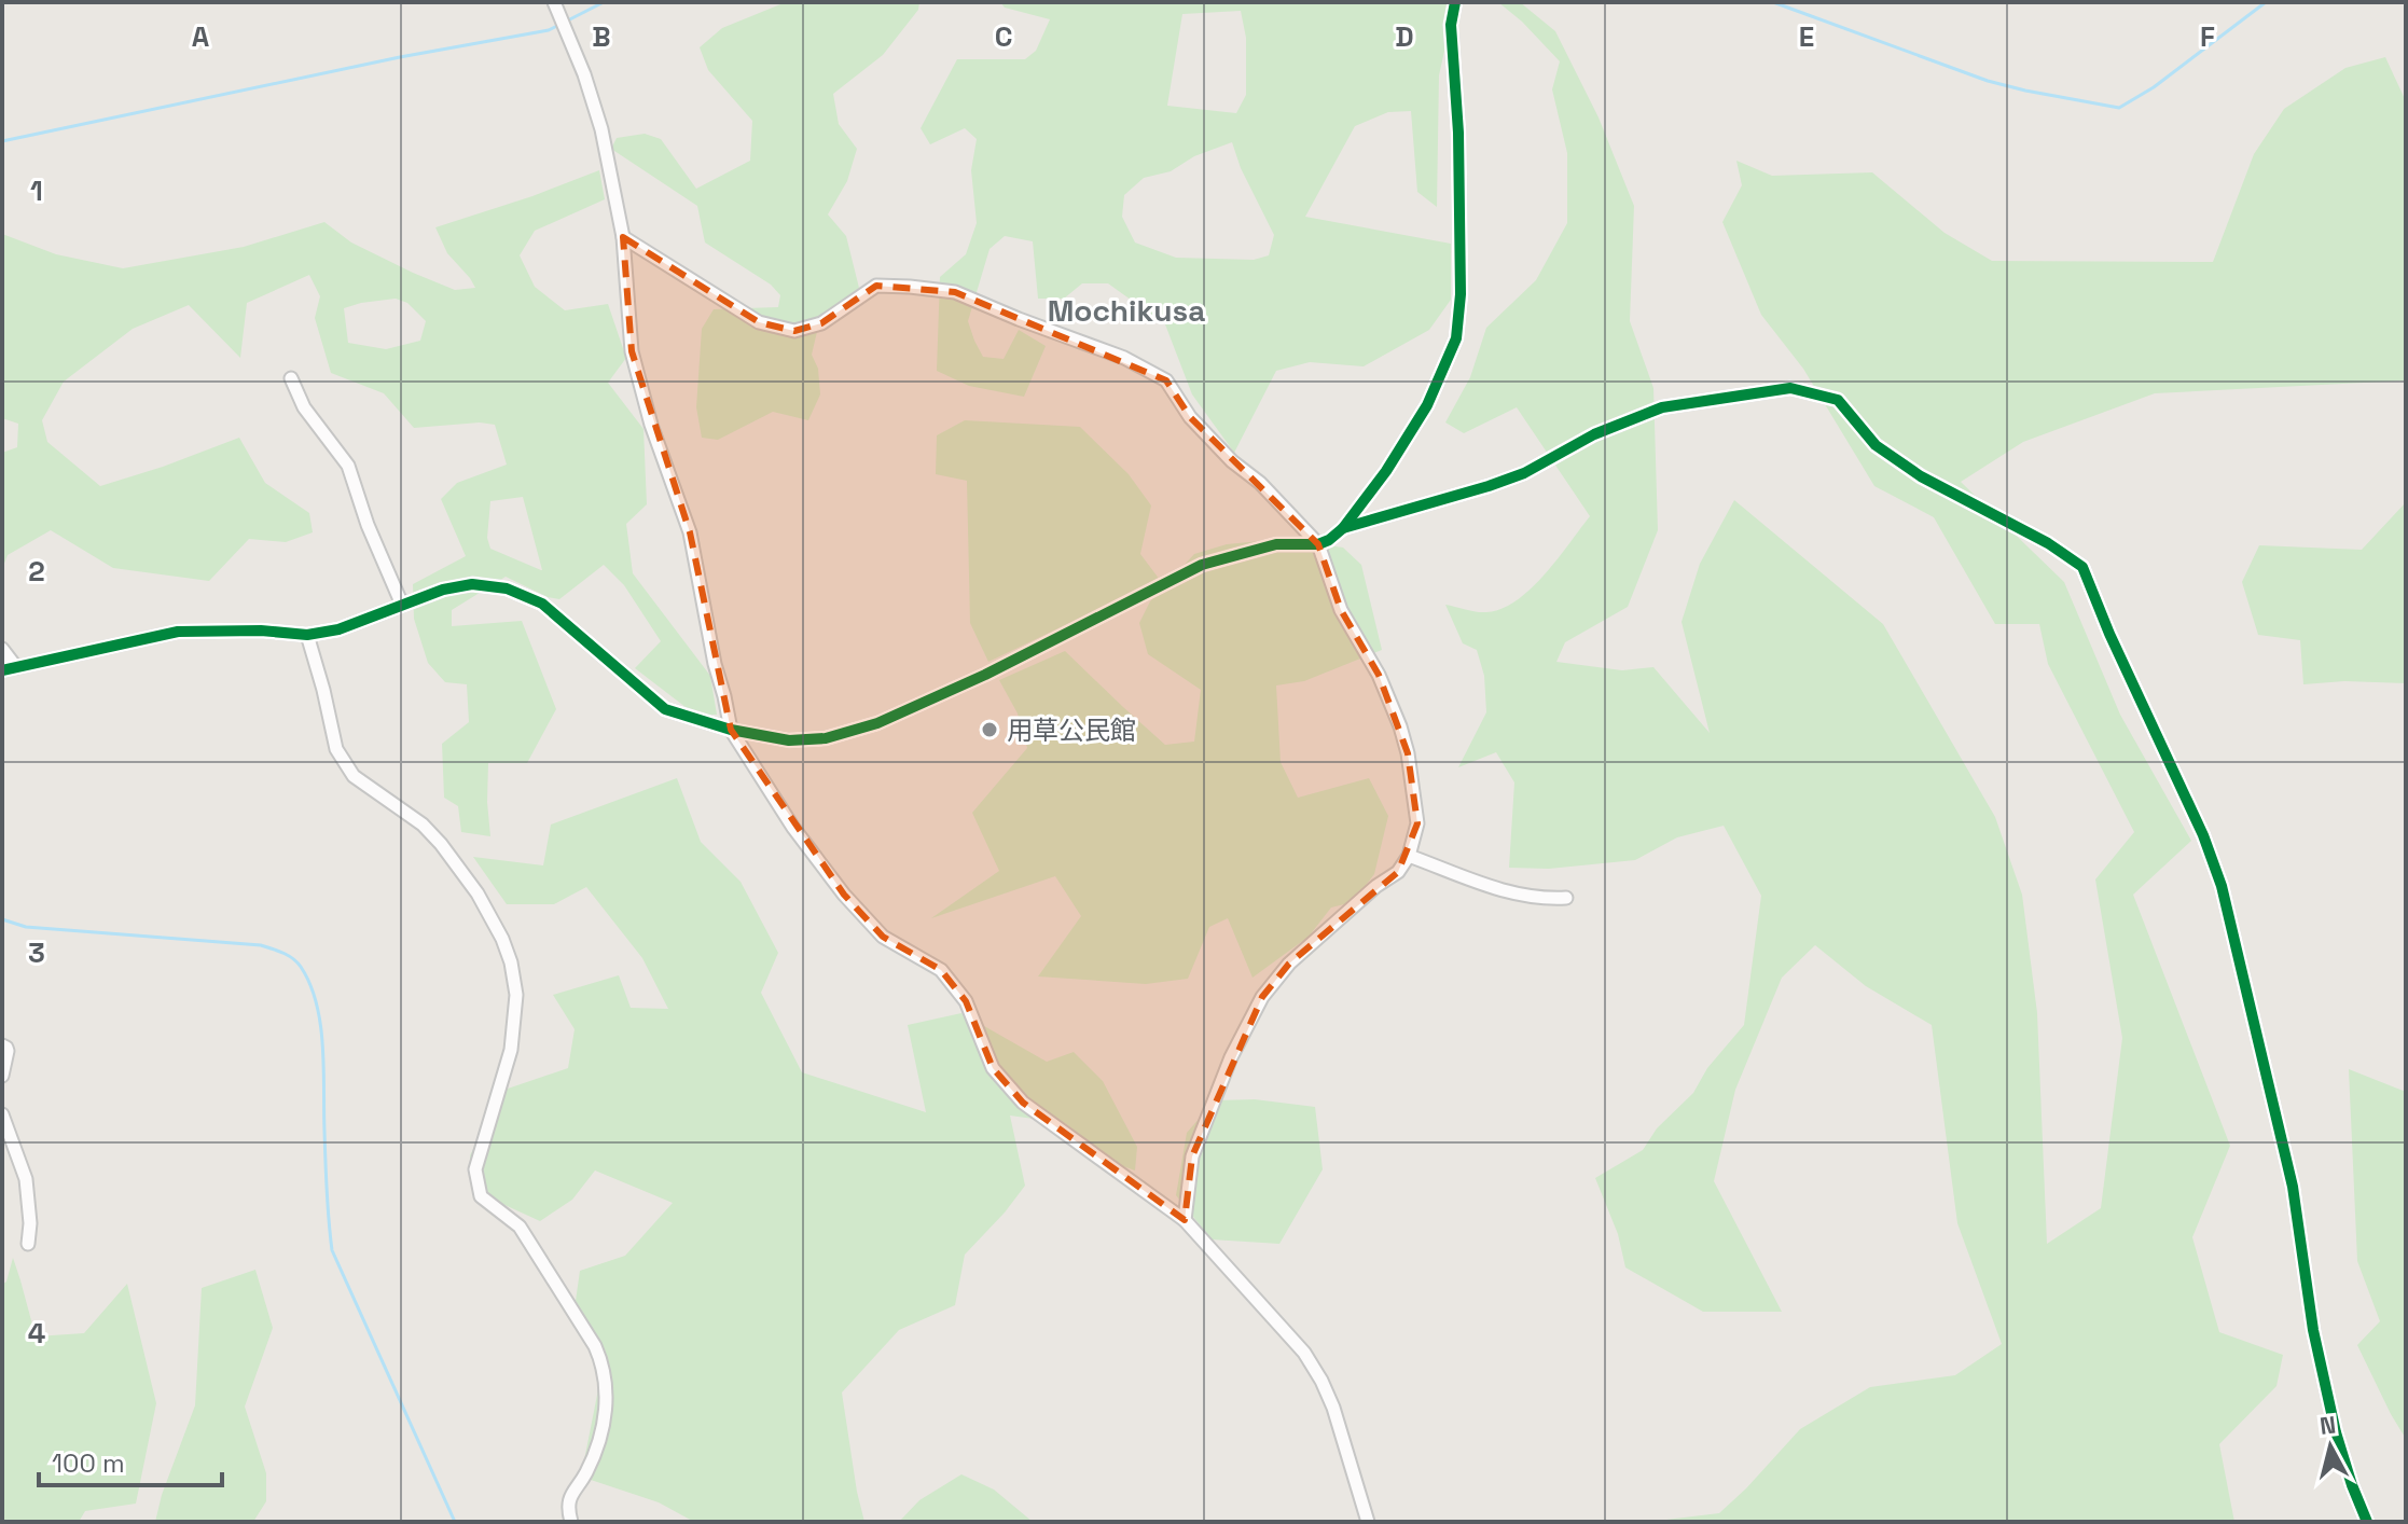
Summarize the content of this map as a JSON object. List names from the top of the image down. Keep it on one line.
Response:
{"districts":["Mochikusa"],"places":["用草公民館"],"scale_bar":"100 m","north":"top","grid":{"columns":["A","B","C","D","E","F"],"rows":["1","2","3","4"]}}
